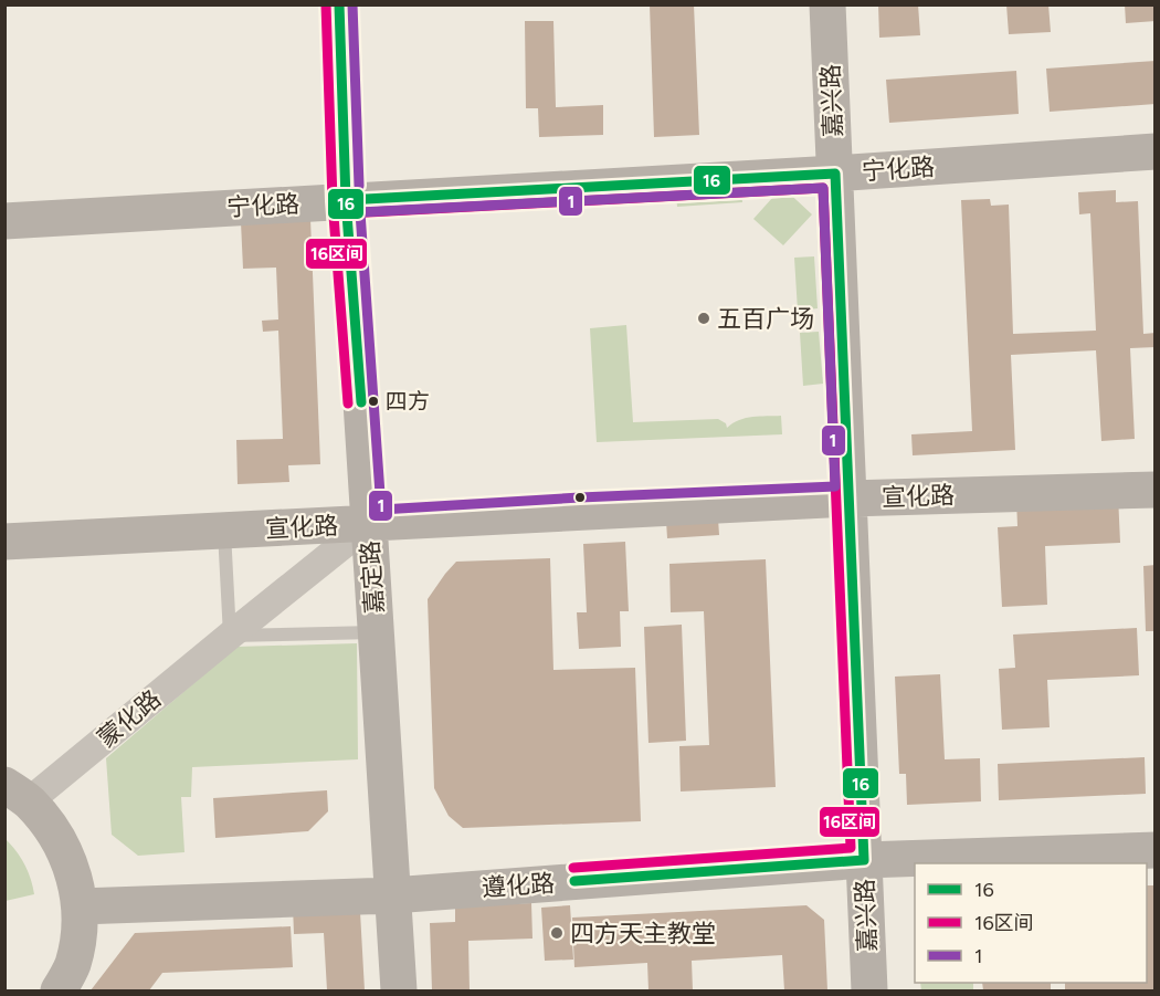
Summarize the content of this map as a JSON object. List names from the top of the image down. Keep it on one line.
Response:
{"streets":{"street":["嘉兴路","宁化路","宣化路","嘉定路","蒙化路","遵化路"]},"crossings":[["嘉兴路","宁化路"],["嘉兴路","宣化路"],["嘉兴路","遵化路"],["宁化路","嘉定路"],["宣化路","嘉定路"],["宣化路","蒙化路"],["嘉定路","蒙化路"],["嘉定路","遵化路"]],"places":["五百广场","四方","四方天主教堂"],"lines":["transit line 16","transit line 16区间","transit line 1"],"legend":["16","16区间","1"]}
